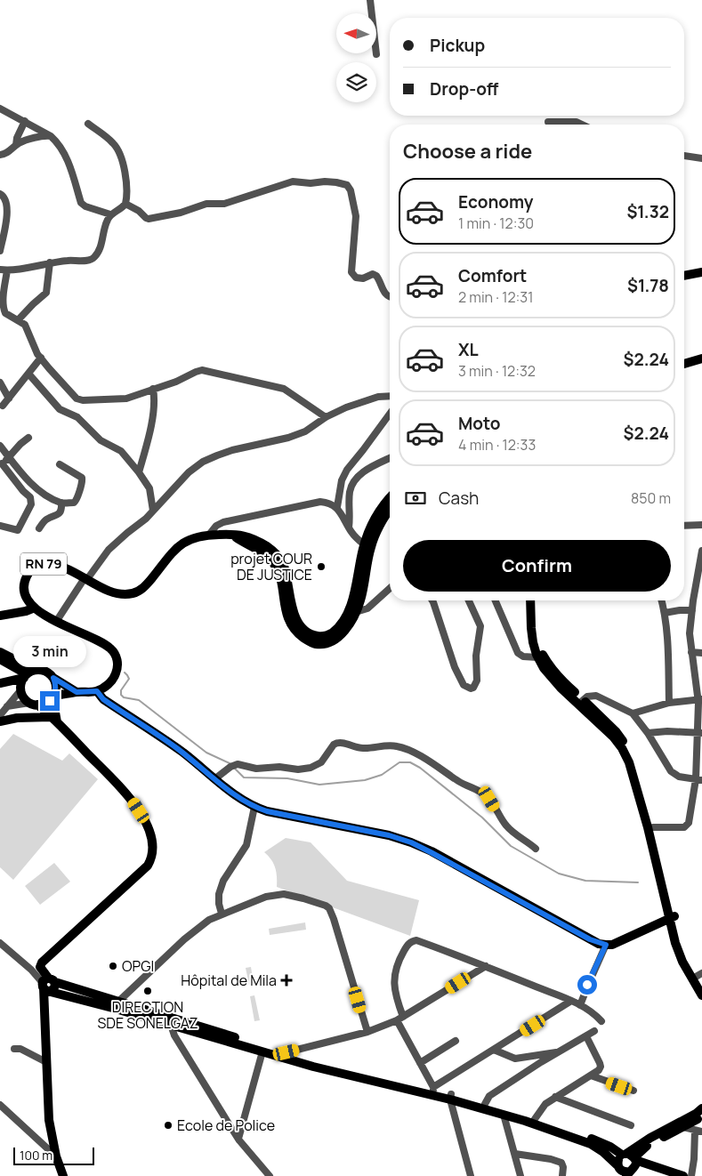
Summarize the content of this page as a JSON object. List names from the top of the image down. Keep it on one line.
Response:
{"streets":{"main road":["RN 79"]},"places":{"other":["projet COUR DE JUSTICE","OPGI","DIRECTION SDE SONELGAZ","Ecole de Police"],"health":["Hôpital de Mila"]},"scale_bar":"100 m","north":"left","page":{"banner":["Pickup","Drop-off"],"heading":"Choose a ride","list":[{"name":"Economy","note":"1 min · 12:30","value":"$1.32"},{"name":"Comfort","note":"2 min · 12:31","value":"$1.78"},{"name":"XL","note":"3 min · 12:32","value":"$2.24"},{"name":"Moto","note":"4 min · 12:33","value":"$2.24"}],"pay":["Cash","850 m"],"buttons":"Confirm","bubble":"3 min","scale":"100 m"}}
